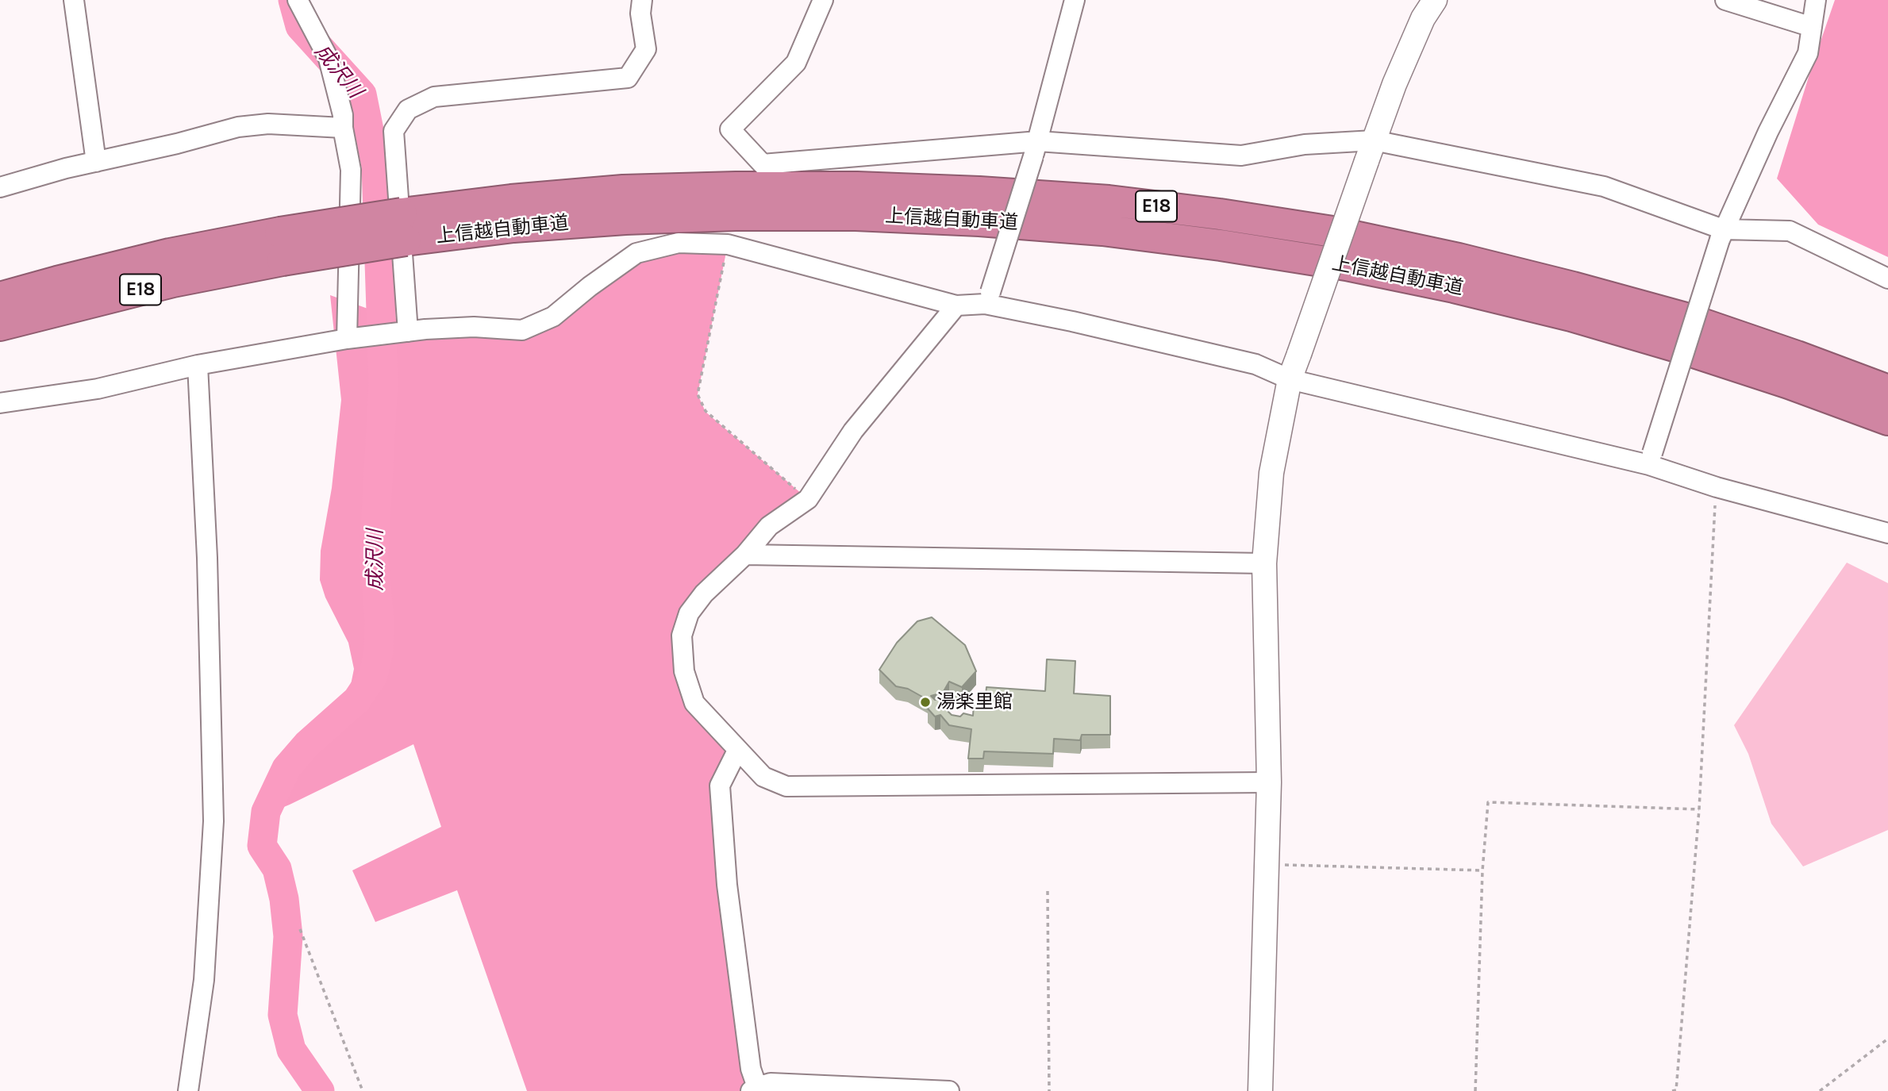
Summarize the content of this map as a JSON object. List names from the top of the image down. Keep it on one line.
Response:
{"streets":{"highway":["E18","上信越自動車道"]},"water":["成沢川"],"places":["湯楽里館"]}
